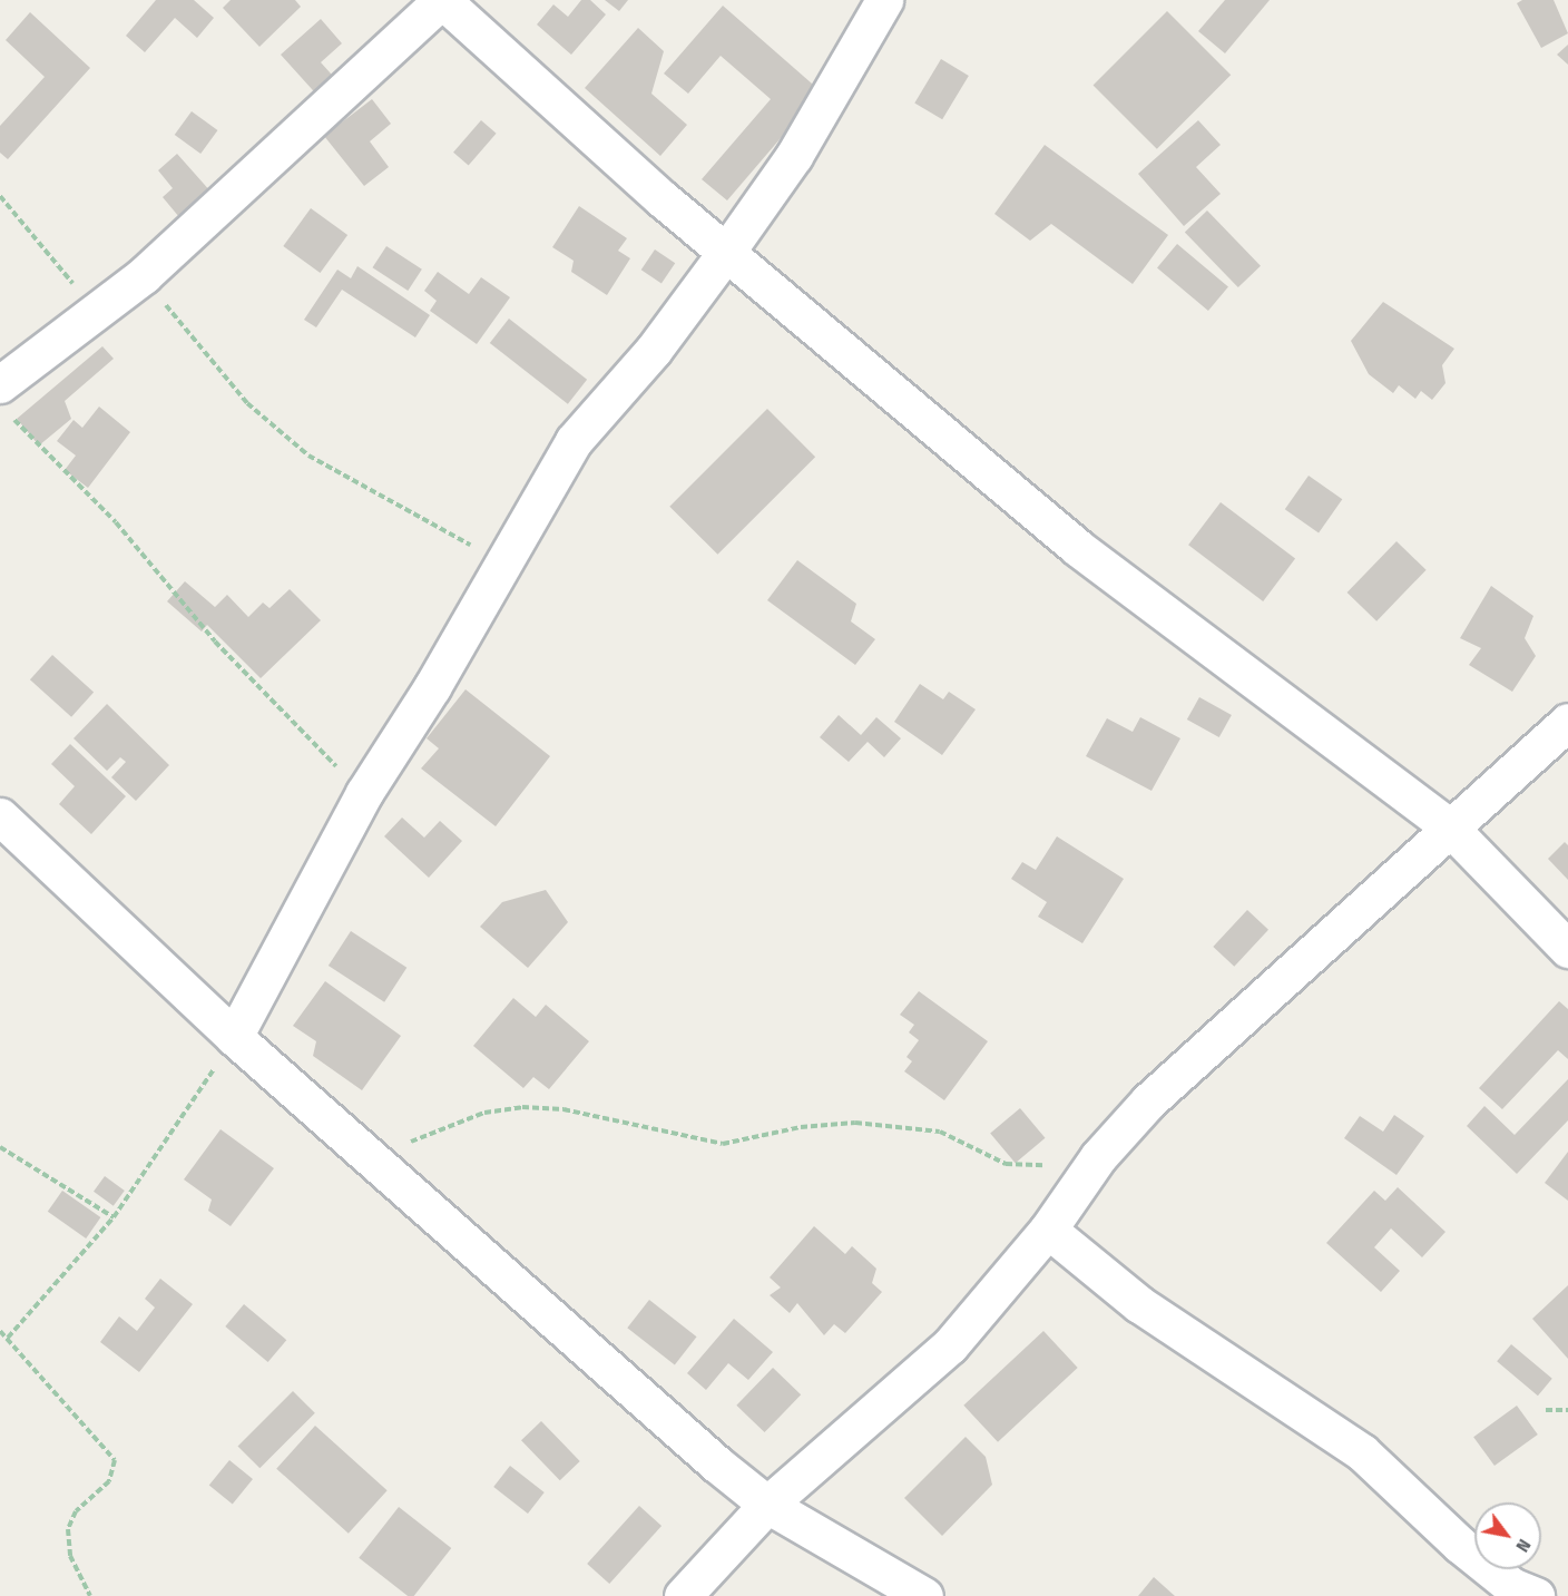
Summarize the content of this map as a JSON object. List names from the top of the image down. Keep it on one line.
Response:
{"north":"bottom right"}
